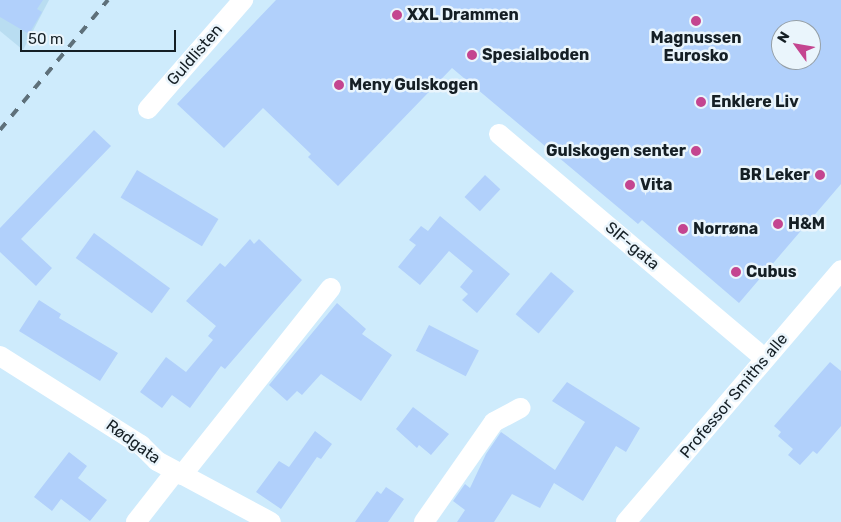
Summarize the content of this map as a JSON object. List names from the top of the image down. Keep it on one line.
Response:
{"streets":{"street":["Guldlisten","SIF-gata","Professor Smiths alle","Rødgata"]},"crossings":[["SIF-gata","Professor Smiths alle"]],"places":["XXL Drammen","Magnussen Eurosko","Spesialboden","Meny Gulskogen","Enklere Liv","Gulskogen senter","BR Leker","Vita","H&M","Norrøna","Cubus"],"scale_bar":"50 m","north":"top left"}
